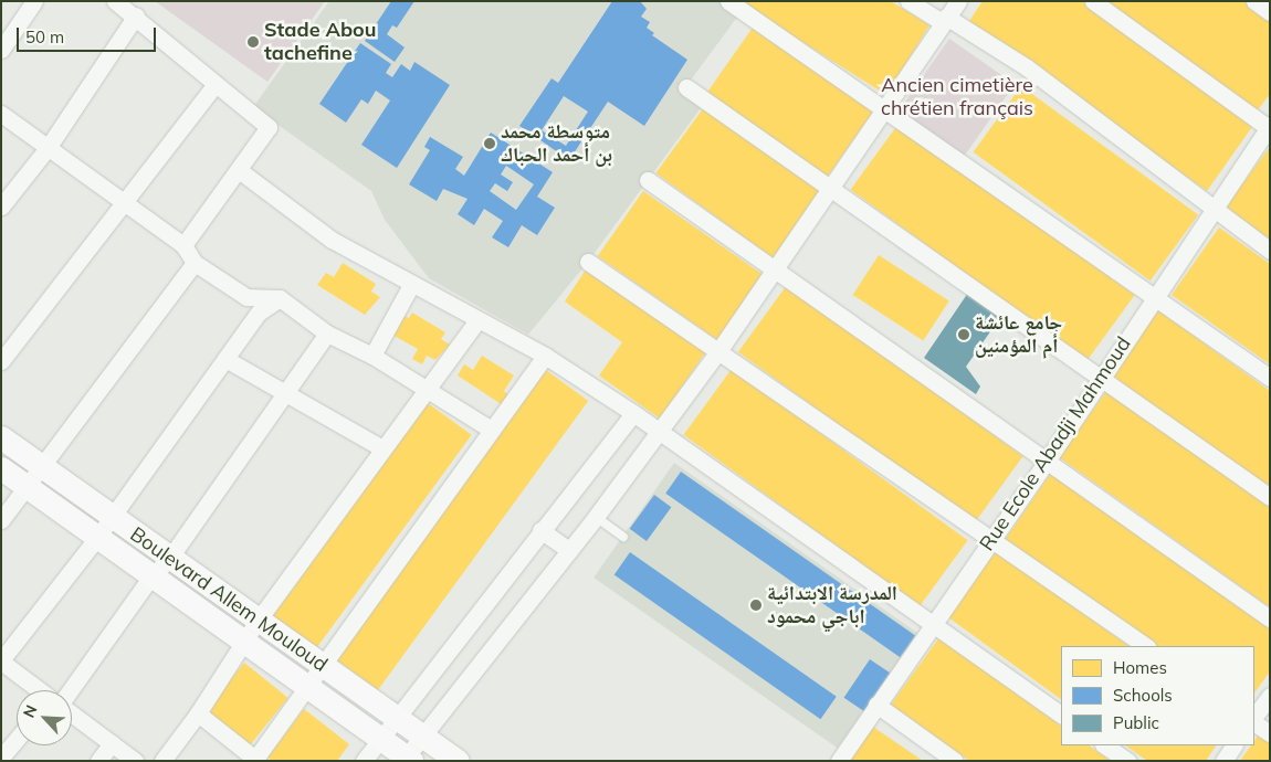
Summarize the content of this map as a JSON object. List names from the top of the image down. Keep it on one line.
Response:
{"streets":{"main road":["Boulevard Allem Mouloud"],"street":["Rue Ecole Abadji Mahmoud"]},"parks":["Ancien cimetière chrétien français"],"places":["Stade Abou tachefine","متوسطة محمد بن أحمد الحباك","جامع عائشة أم المؤمنين","المدرسة الابتدائية اباجي محمود"],"legend":["Homes","Schools","Public"],"scale_bar":"50 m","north":"top left"}
